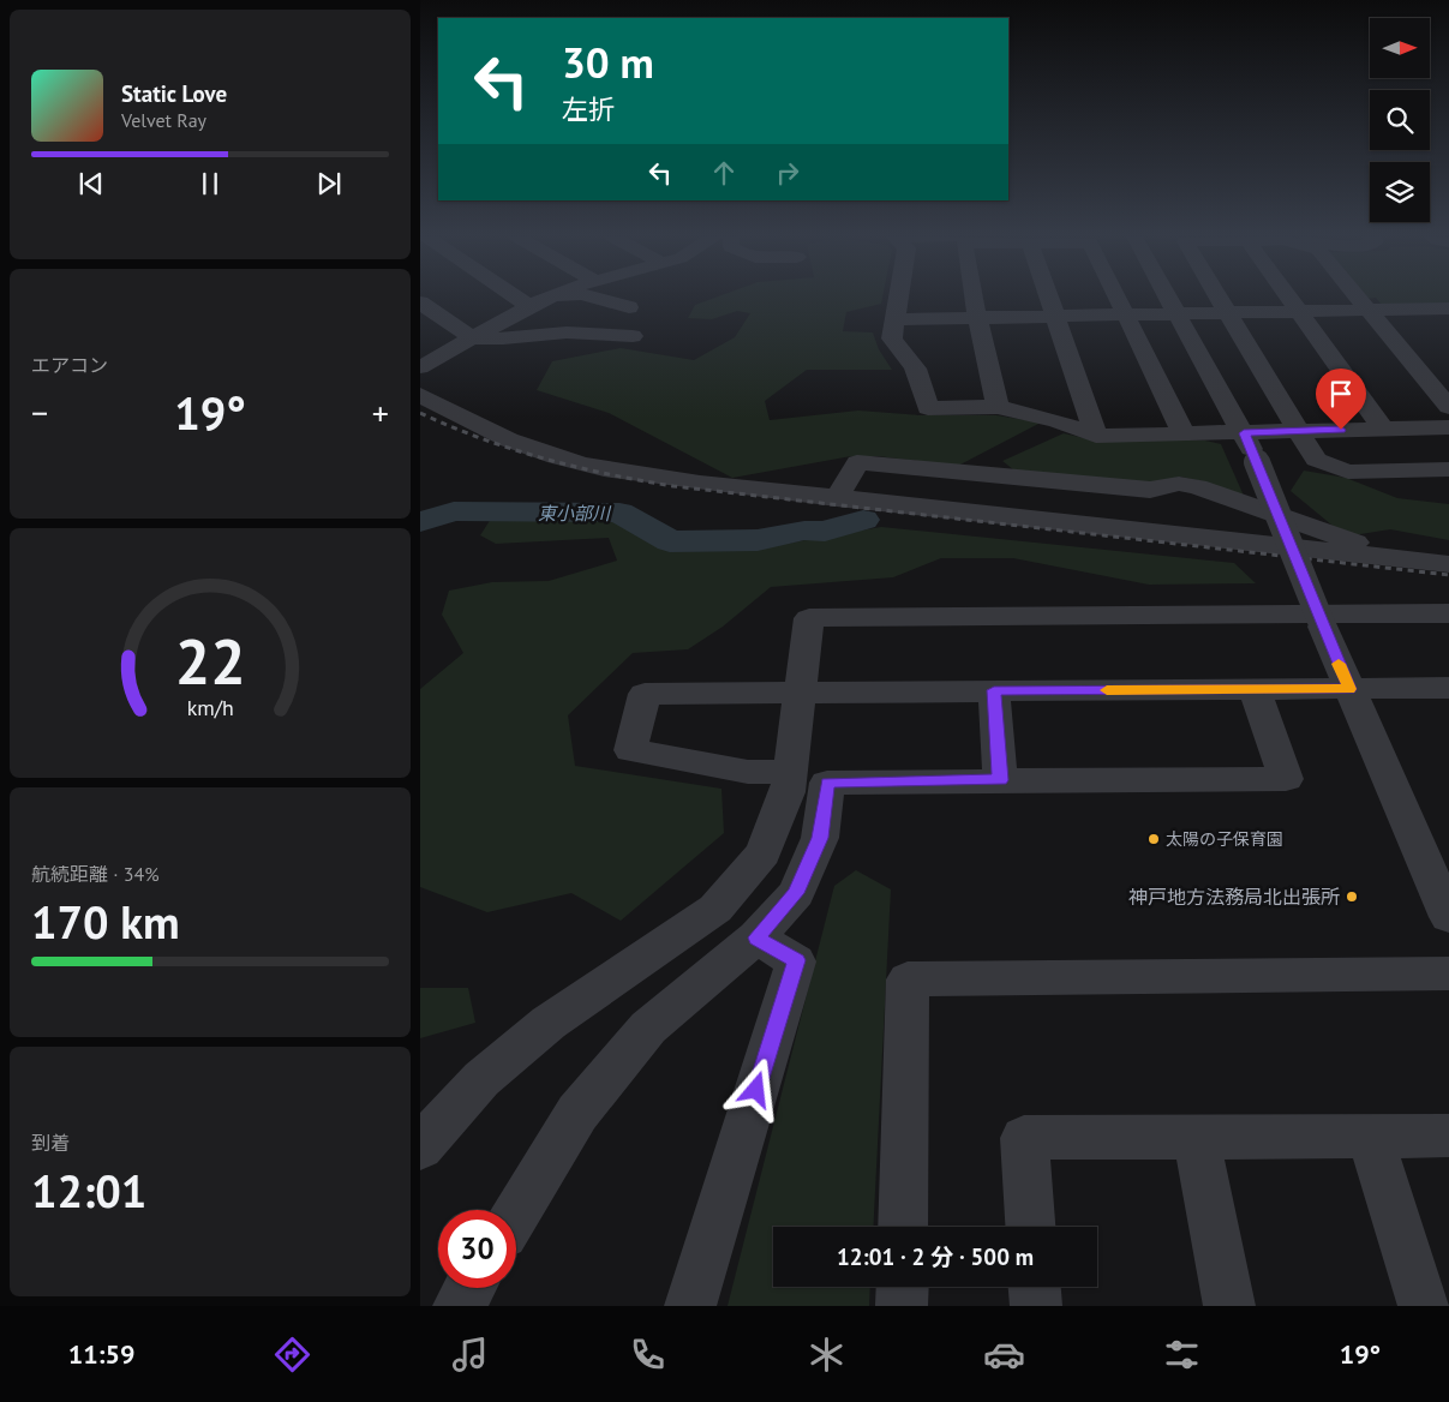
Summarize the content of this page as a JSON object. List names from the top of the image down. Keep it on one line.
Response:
{"water":["東小部川"],"places":["太陽の子保育園","神戸地方法務局北出張所"],"north":"right","page":{"turn":["30 m","左折"],"song":["Static Love","Velvet Ray"],"tile":["エアコン",["航続距離 · 34%","170 km"],["到着","12:01"]],"heat":["−","19°","+"],"limit":"30","trip":"12:01 · 2 分 · 500 m","tabs":["11:59","19°"],"gauge":["22","km/h"]}}
